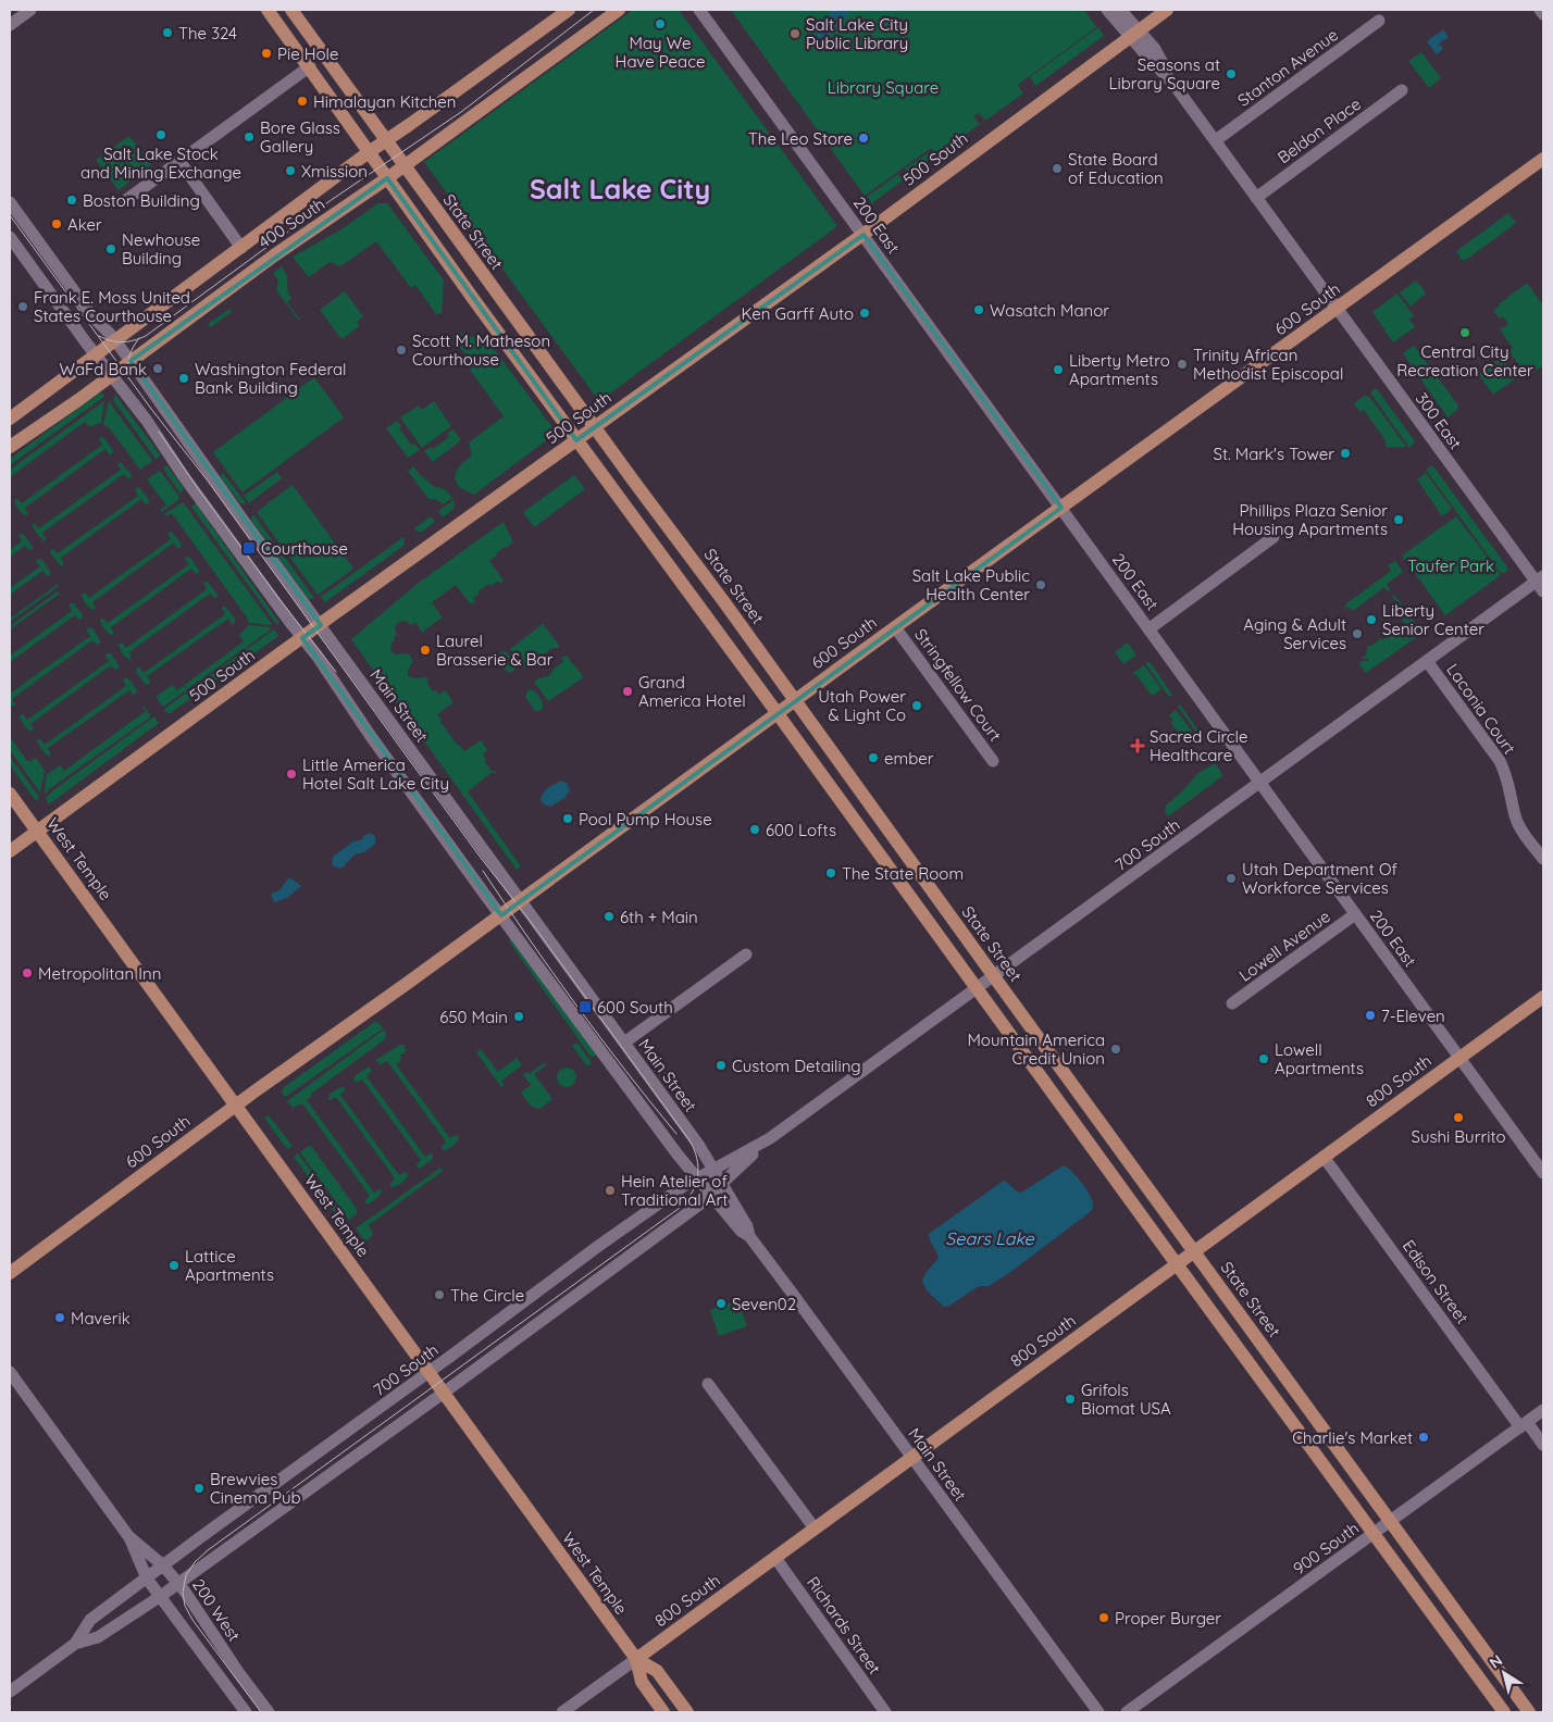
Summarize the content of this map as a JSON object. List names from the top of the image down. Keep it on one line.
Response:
{"streets":{"main road":["500 South","400 South","State Street","600 South","West Temple","800 South"],"street":["Stanton Avenue","Beldon Place","200 East","300 East","Stringfellow Court","Main Street","Laconia Court","700 South","Lowell Avenue","Edison Street","900 South","200 West","Richards Street"]},"crossings":[["Stanton Avenue","300 East"],["Beldon Place","300 East"],["500 South","200 East"],["500 South","State Street"],["500 South","300 East"],["500 South","Main Street"],["500 South","West Temple"],["400 South","State Street"],["400 South","Main Street"],["200 East","600 South"],["200 East","700 South"],["200 East","Lowell Avenue"],["200 East","800 South"],["State Street","600 South"],["State Street","700 South"],["State Street","800 South"],["State Street","900 South"],["600 South","300 East"],["600 South","Stringfellow Court"],["600 South","Main Street"],["600 South","West Temple"],["300 East","700 South"],["Main Street","700 South"],["Main Street","800 South"],["Laconia Court","700 South"],["700 South","West Temple"],["700 South","200 West"],["West Temple","800 South"],["800 South","Edison Street"],["800 South","Richards Street"],["Edison Street","900 South"]],"districts":["Salt Lake City"],"water":["Sears Lake"],"parks":["Library Square","Taufer Park"],"places":{"other":["May We Have Peace","The 324","Salt Lake City Public Library","Pie Hole","Seasons at Library Square","Himalayan Kitchen","Salt Lake Stock and Mining Exchange","Bore Glass Gallery","The Leo Store","State Board of Education","Xmission","Boston Building","Aker","Newhouse Building","Frank E. Moss United States Courthouse","Wasatch Manor","Ken Garff Auto","Central City Recreation Center","Scott M. Matheson Courthouse","Trinity African Methodist Episcopal","WaFd Bank","Liberty Metro Apartments","Washington Federal Bank Building","St. Mark's Tower","Phillips Plaza Senior Housing Apartments","Salt Lake Public Health Center","Liberty Senior Center","Aging & Adult Services","Laurel Brasserie & Bar","Grand America Hotel","Utah Power & Light Co","ember","Little America Hotel Salt Lake City","Pool Pump House","600 Lofts","The State Room","Utah Department Of Workforce Services","6th + Main","Metropolitan Inn","7-Eleven","650 Main","Mountain America Credit Union","Lowell Apartments","Custom Detailing","Sushi Burrito","Hein Atelier of Traditional Art","Lattice Apartments","The Circle","Seven02","Maverik","Grifols Biomat USA","Charlie's Market","Brewvies Cinema Pub","Proper Burger"],"transit":["Courthouse","600 South"],"health":["Sacred Circle Healthcare"]},"north":"top left"}
